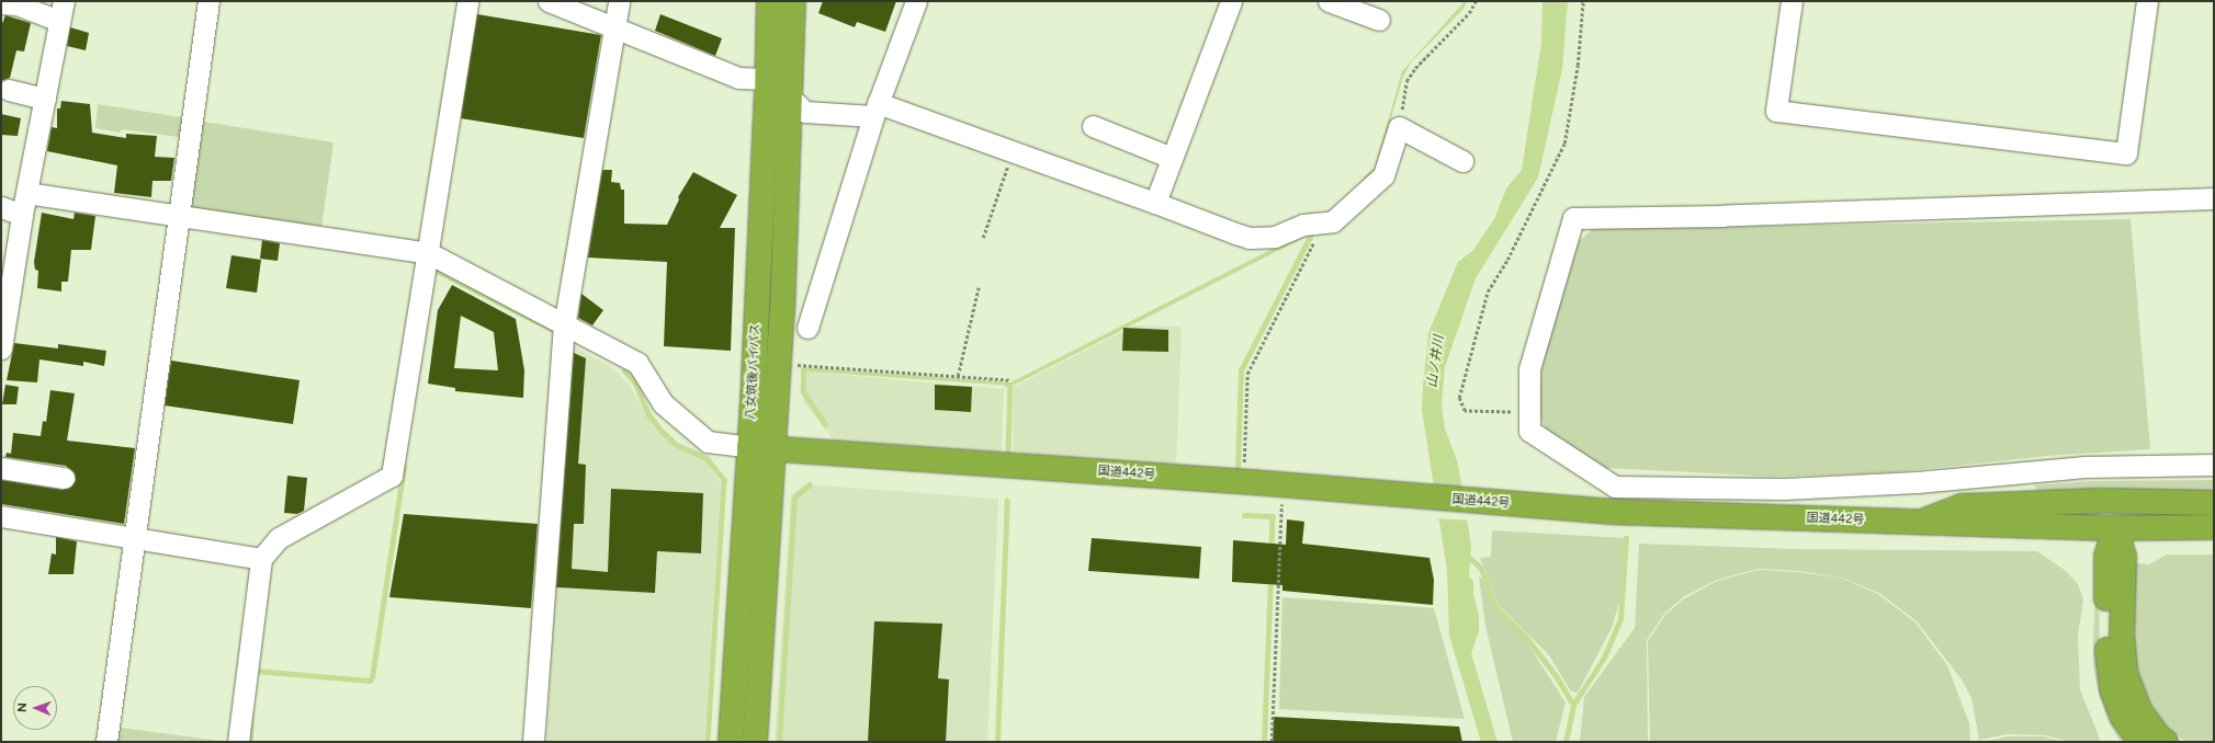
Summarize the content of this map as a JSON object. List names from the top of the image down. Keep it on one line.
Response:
{"streets":{"highway":["八女筑後バイパス","国道442号"]},"crossings":[["八女筑後バイパス","国道442号"]],"water":["山ノ井川"],"north":"left"}
